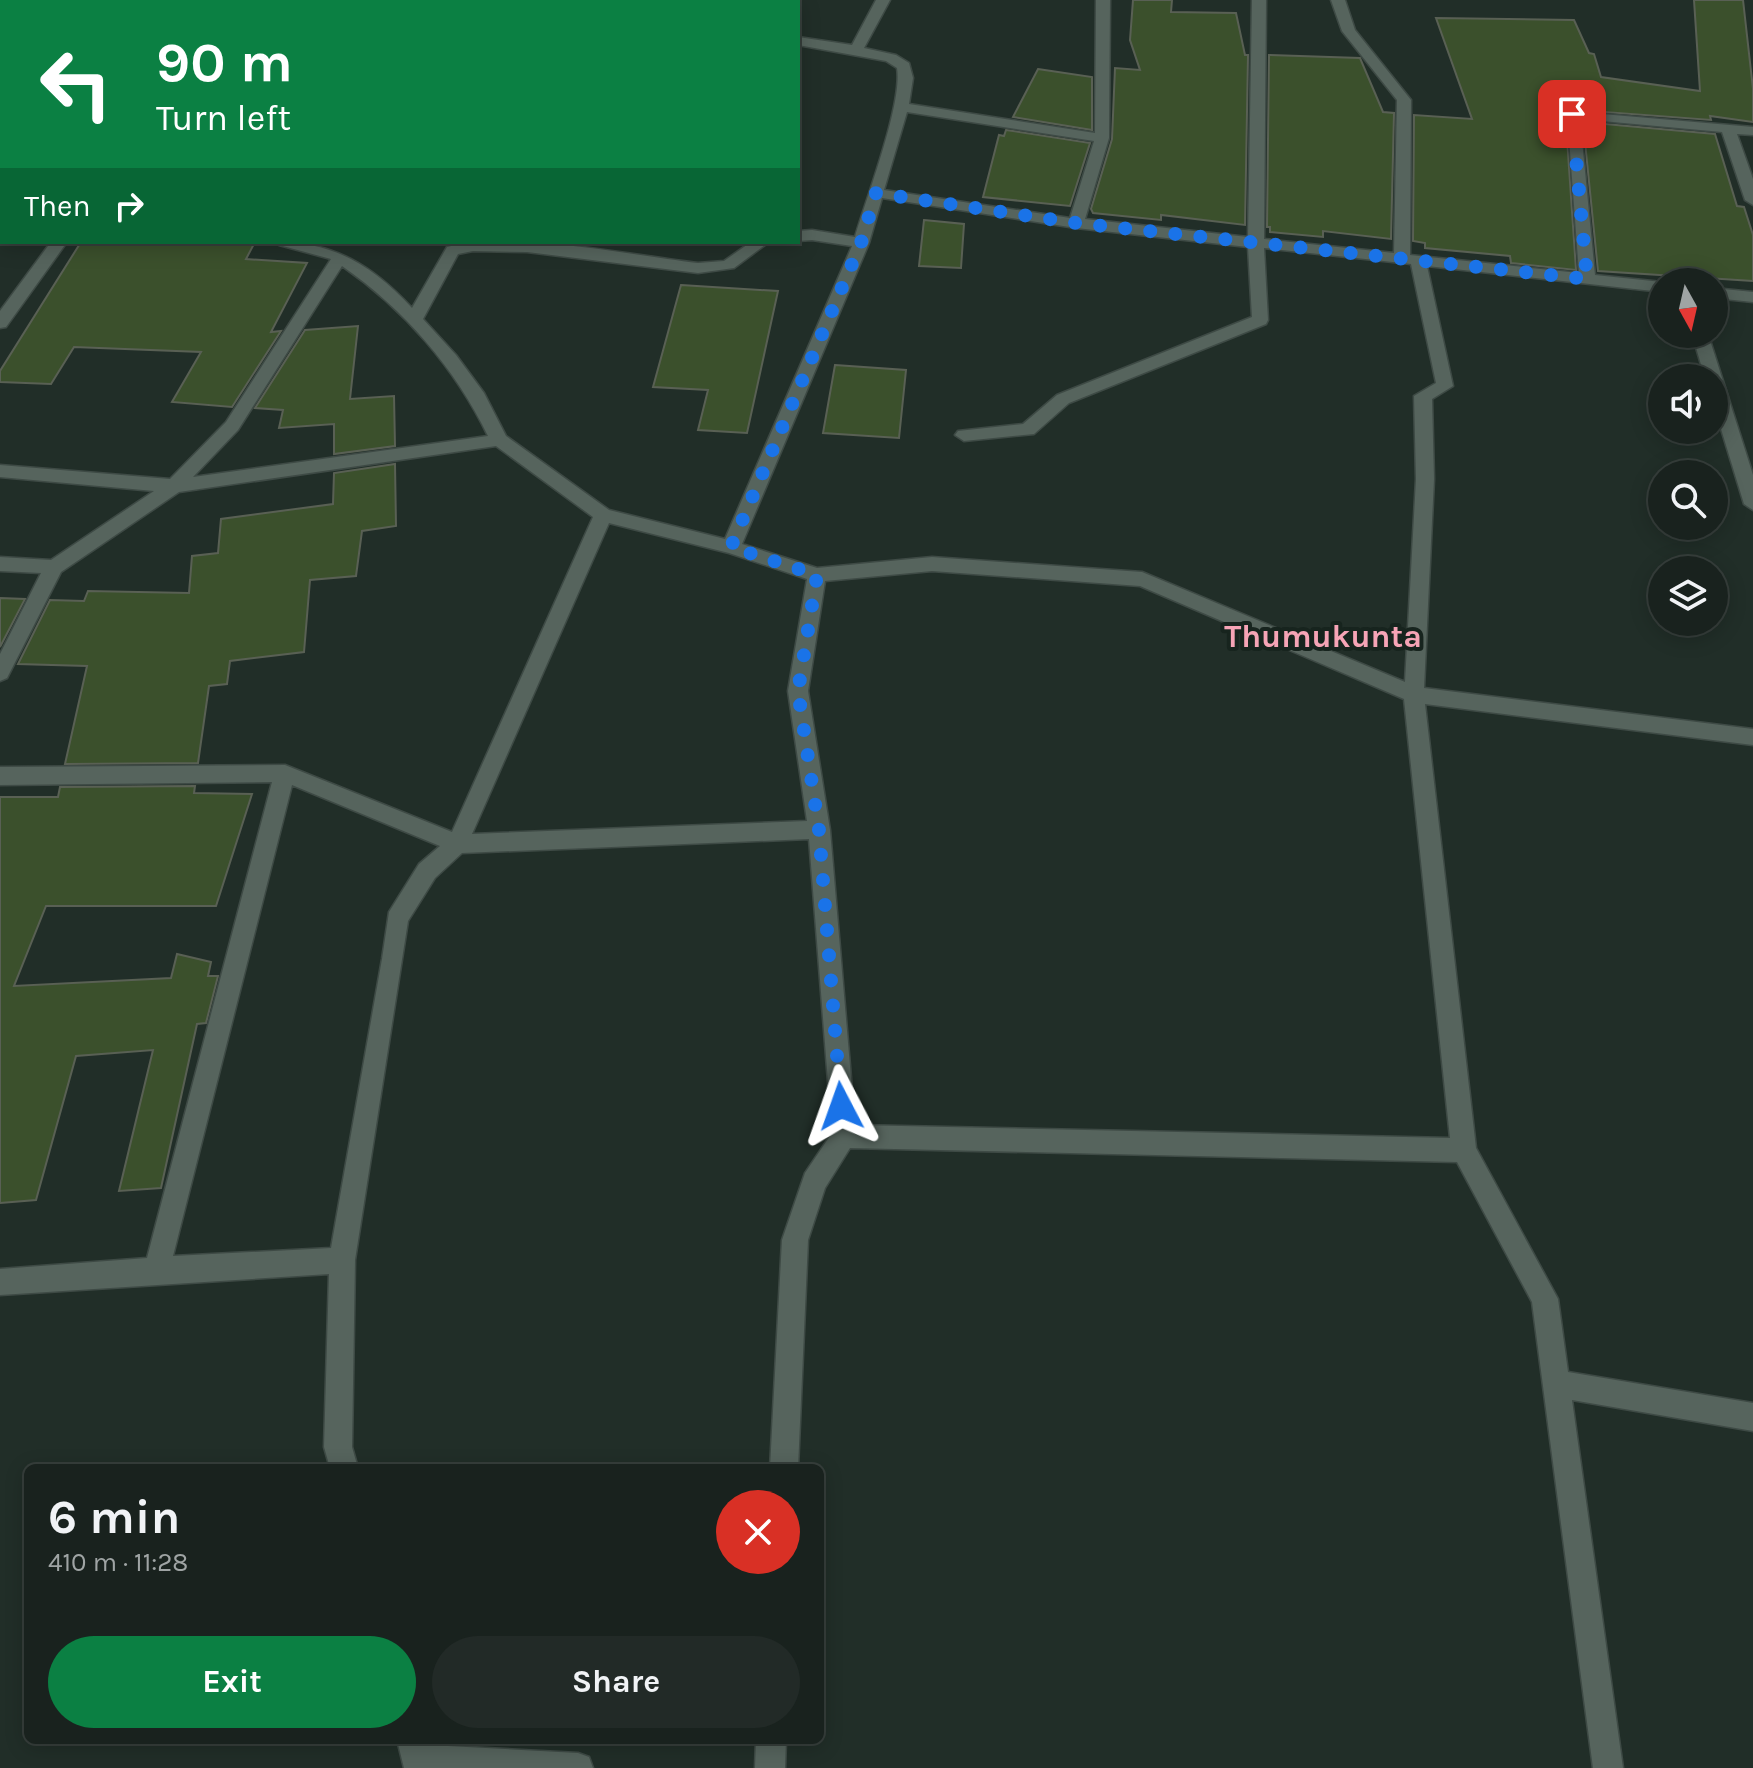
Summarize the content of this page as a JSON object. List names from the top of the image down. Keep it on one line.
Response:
{"districts":["Thumukunta"],"north":"bottom","page":{"turn":["90 m","Turn left"],"then":"Then","heading":["6 min","410 m · 11:28"],"buttons":["Exit","Share"]}}
